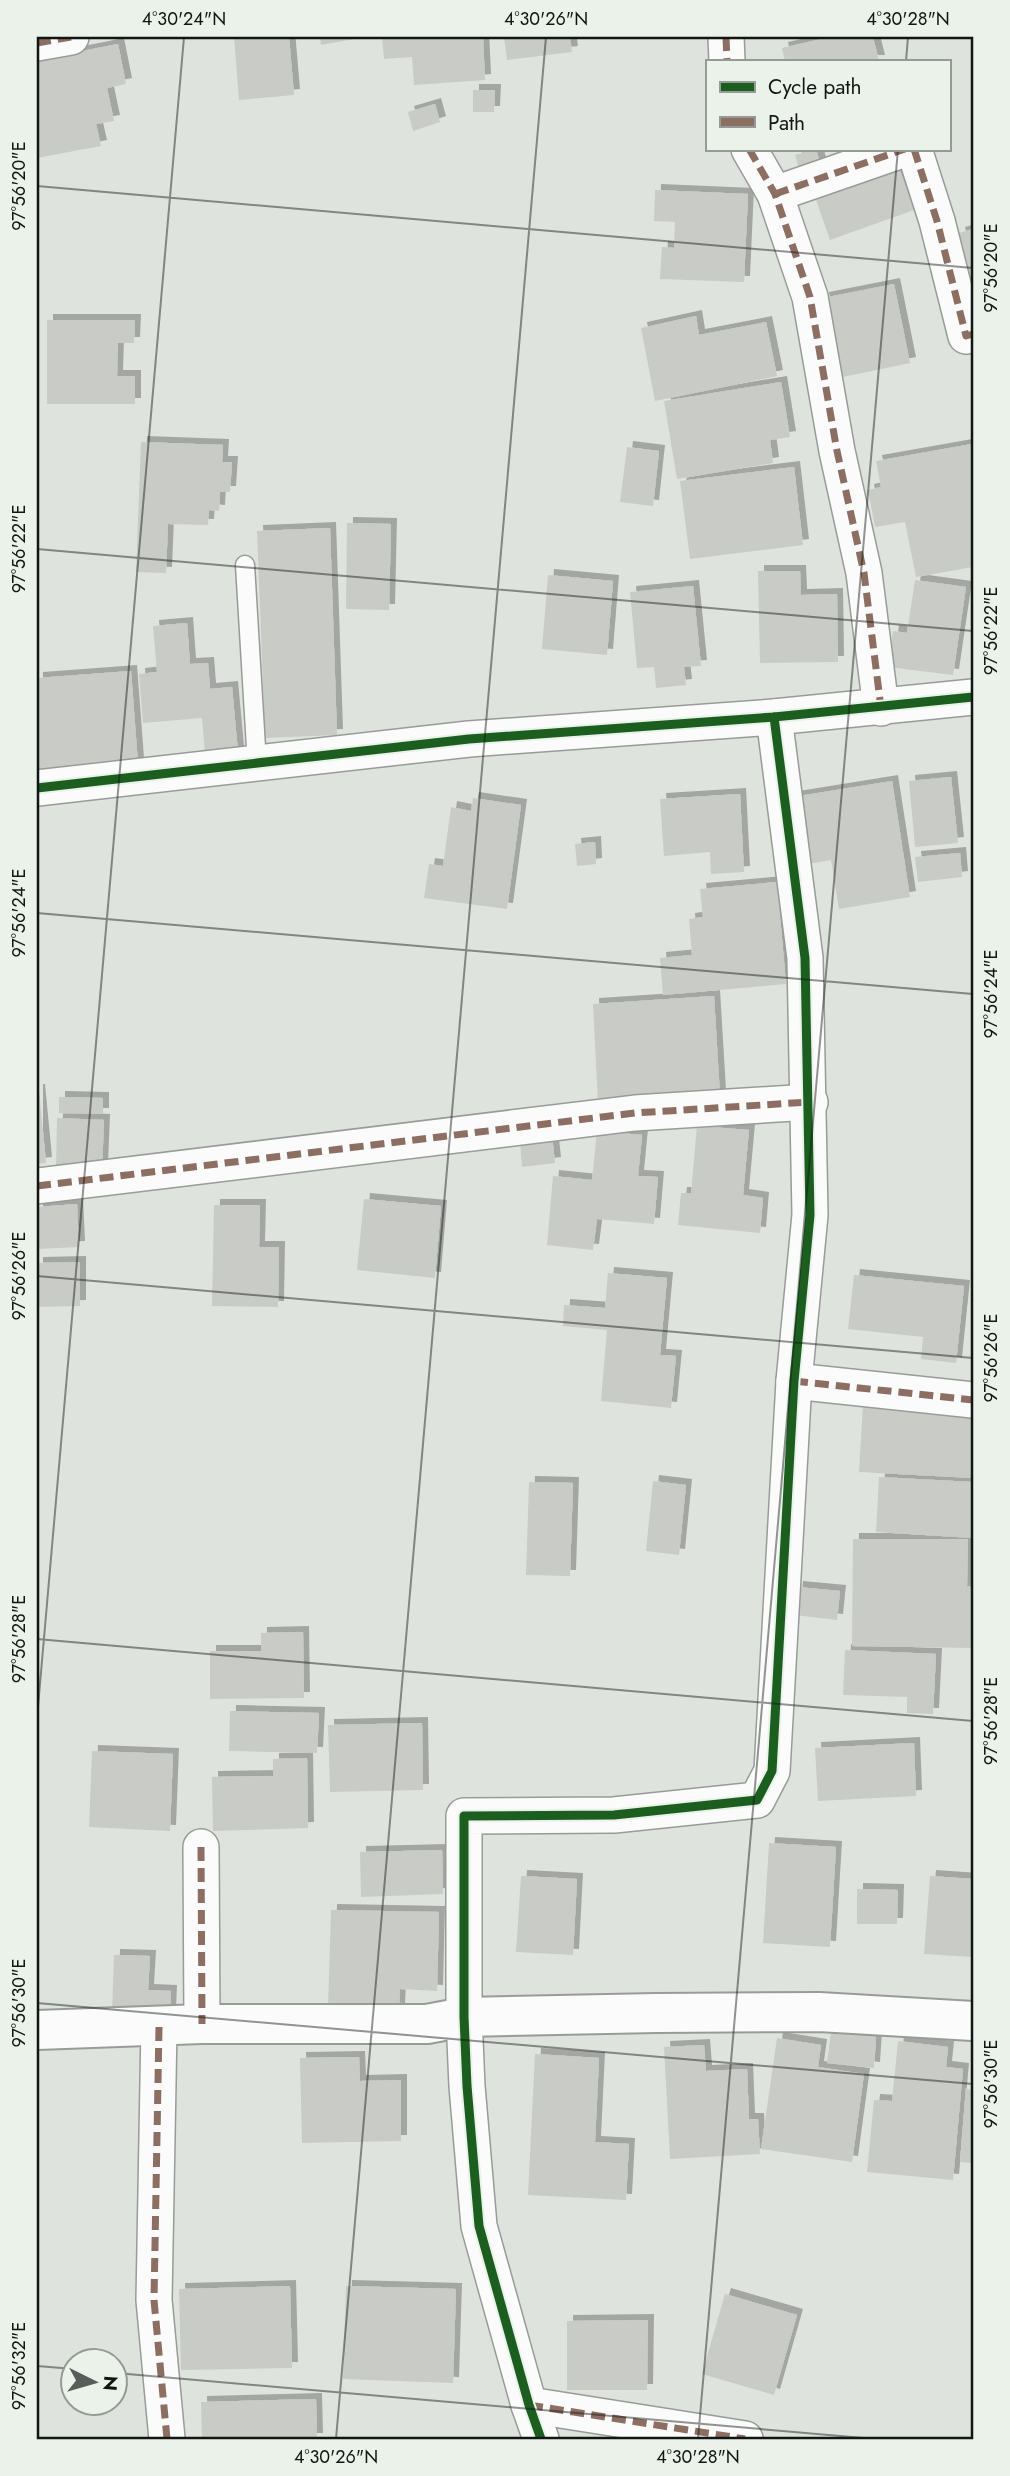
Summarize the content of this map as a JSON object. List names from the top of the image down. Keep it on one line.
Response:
{"legend":["Cycle path","Path"],"north":"right","coordinates":["4°30'24\"N","4°30'26\"N","4°30'28\"N","97°56'20\"E","97°56'22\"E","97°56'24\"E","97°56'26\"E","97°56'28\"E","97°56'30\"E","97°56'32\"E"]}
